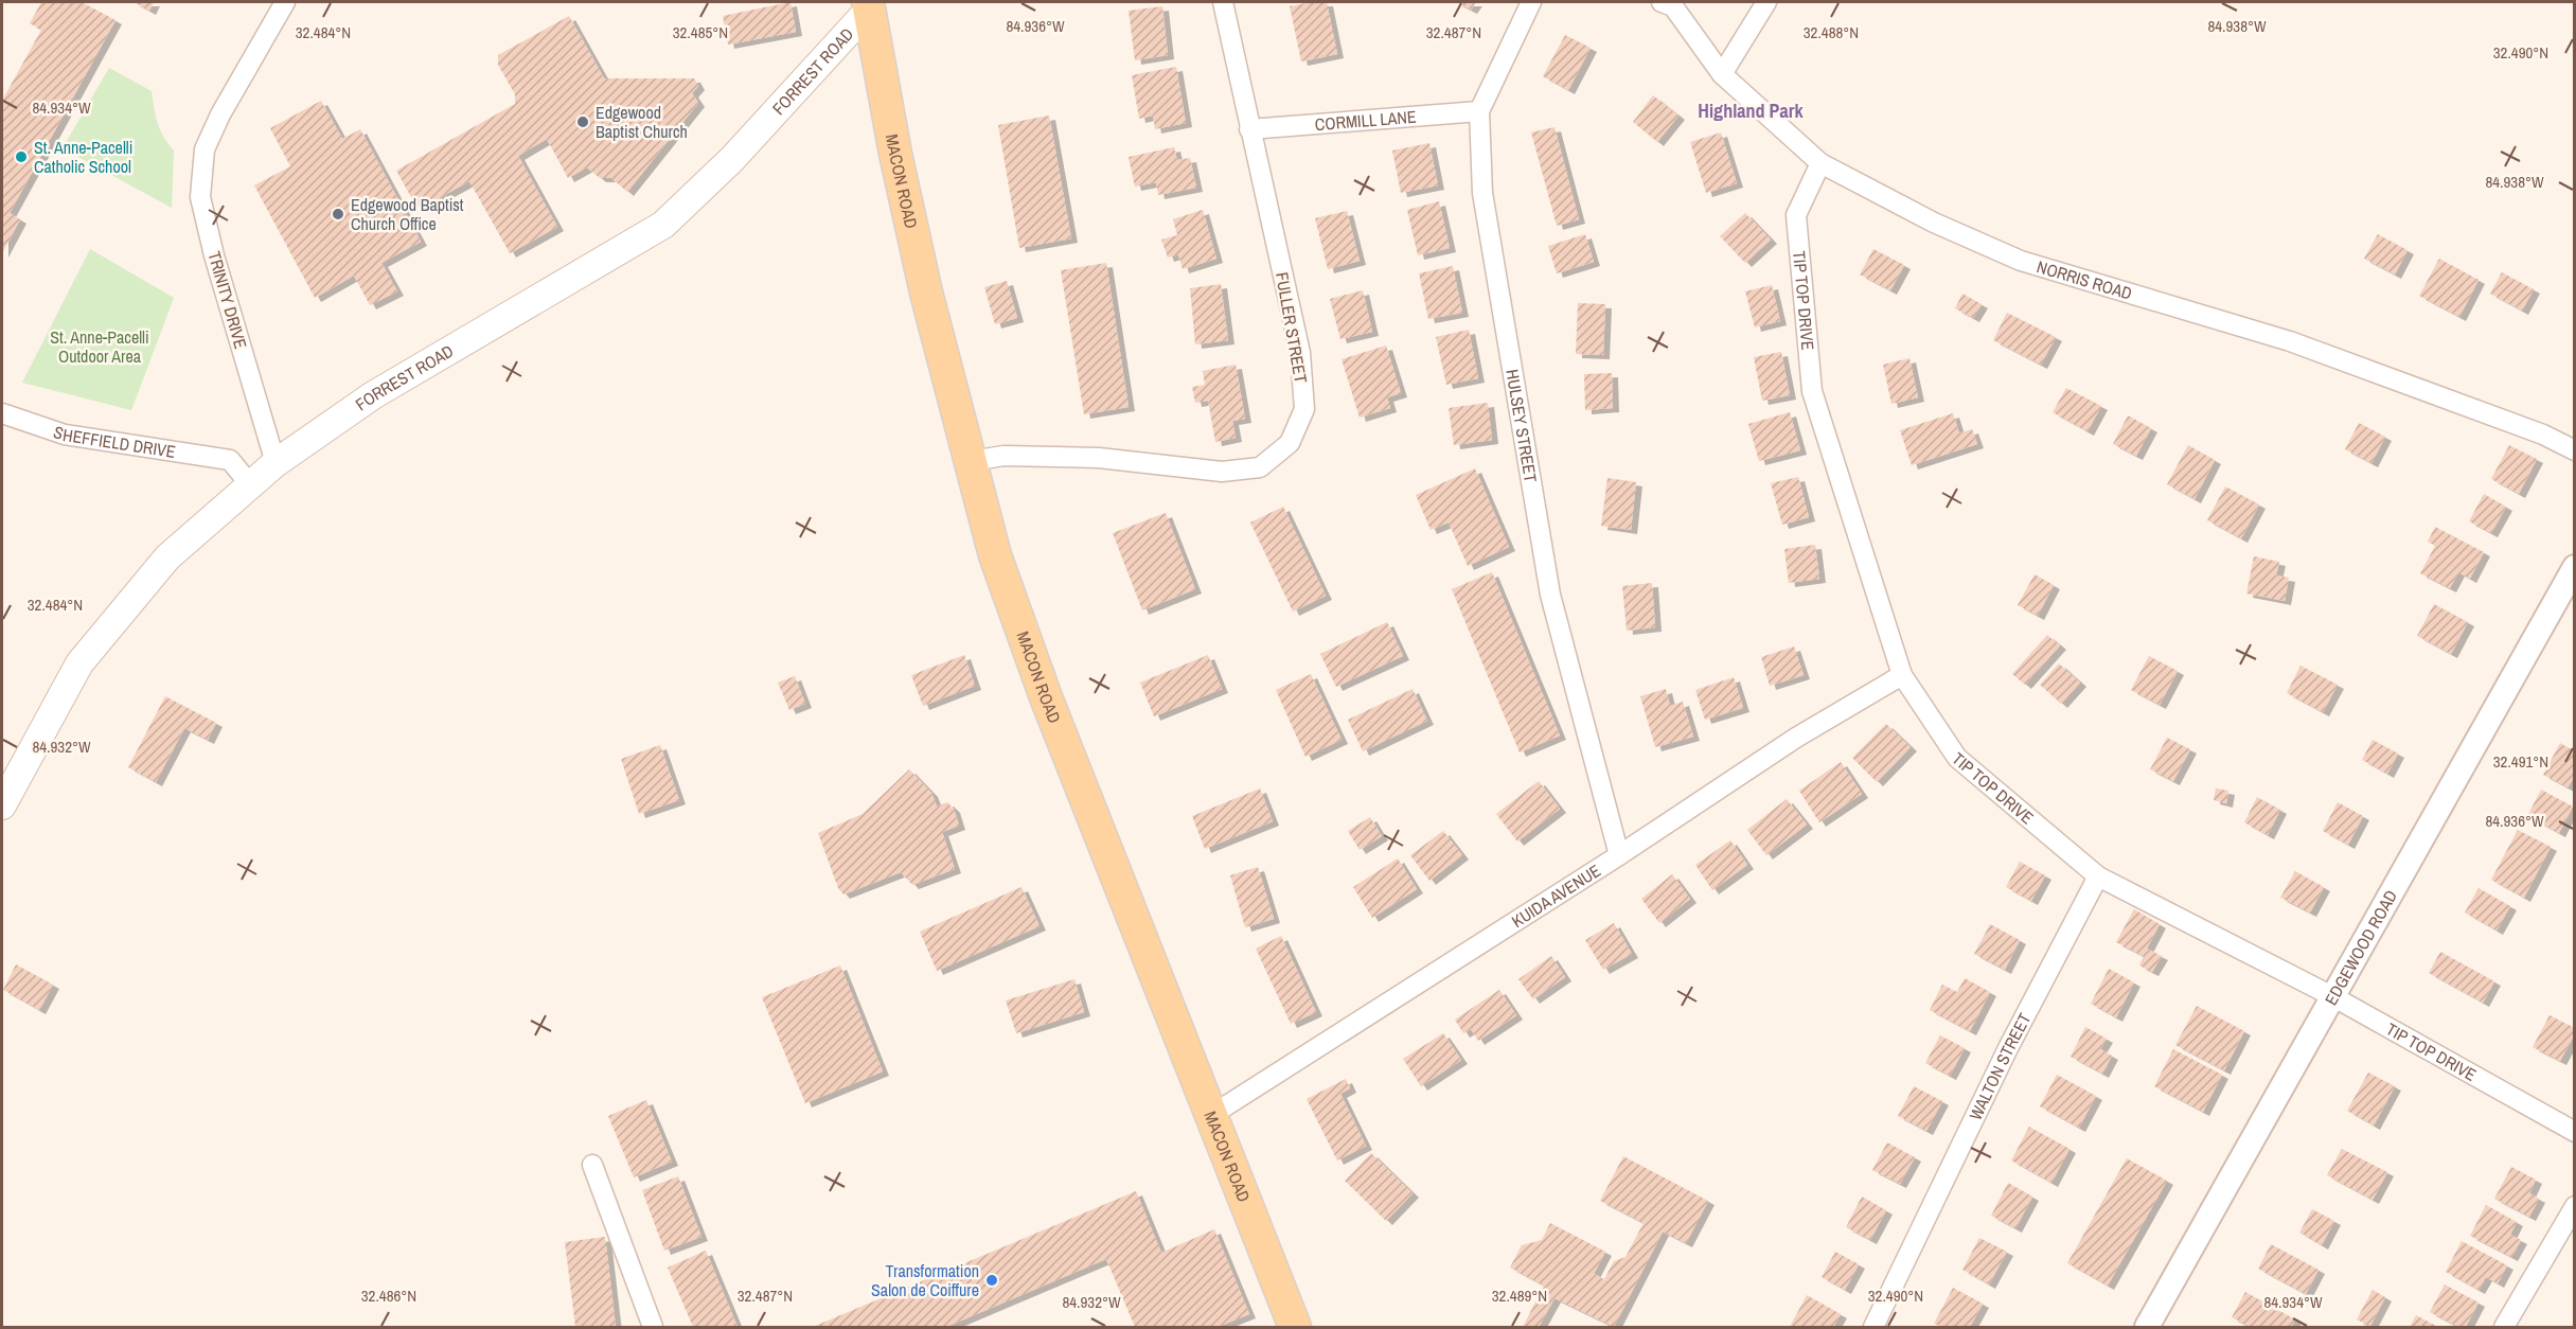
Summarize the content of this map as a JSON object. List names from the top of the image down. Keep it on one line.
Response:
{"streets":{"main road":["FORREST ROAD","MACON ROAD"],"street":["CORMILL LANE","NORRIS ROAD","TRINITY DRIVE","TIP TOP DRIVE","FULLER STREET","HULSEY STREET","SHEFFIELD DRIVE","KUIDA AVENUE","EDGEWOOD ROAD","WALTON STREET"]},"crossings":[["FORREST ROAD","MACON ROAD"],["FORREST ROAD","TRINITY DRIVE"],["FORREST ROAD","SHEFFIELD DRIVE"],["CORMILL LANE","FULLER STREET"],["CORMILL LANE","HULSEY STREET"],["MACON ROAD","FULLER STREET"],["MACON ROAD","KUIDA AVENUE"],["NORRIS ROAD","TIP TOP DRIVE"],["TIP TOP DRIVE","KUIDA AVENUE"],["TIP TOP DRIVE","EDGEWOOD ROAD"],["TIP TOP DRIVE","WALTON STREET"],["HULSEY STREET","KUIDA AVENUE"]],"districts":["Highland Park"],"parks":["St. Anne-Pacelli Outdoor Area"],"places":["Edgewood Baptist Church","St. Anne-Pacelli Catholic School","Edgewood Baptist Church Office","Transformation Salon de Coiffure"],"coordinates":["84.936°W","84.938°W","32.484°N","32.485°N","32.487°N","32.488°N","32.490°N","84.934°W","84.932°W","32.491°N","32.486°N","32.489°N"]}
